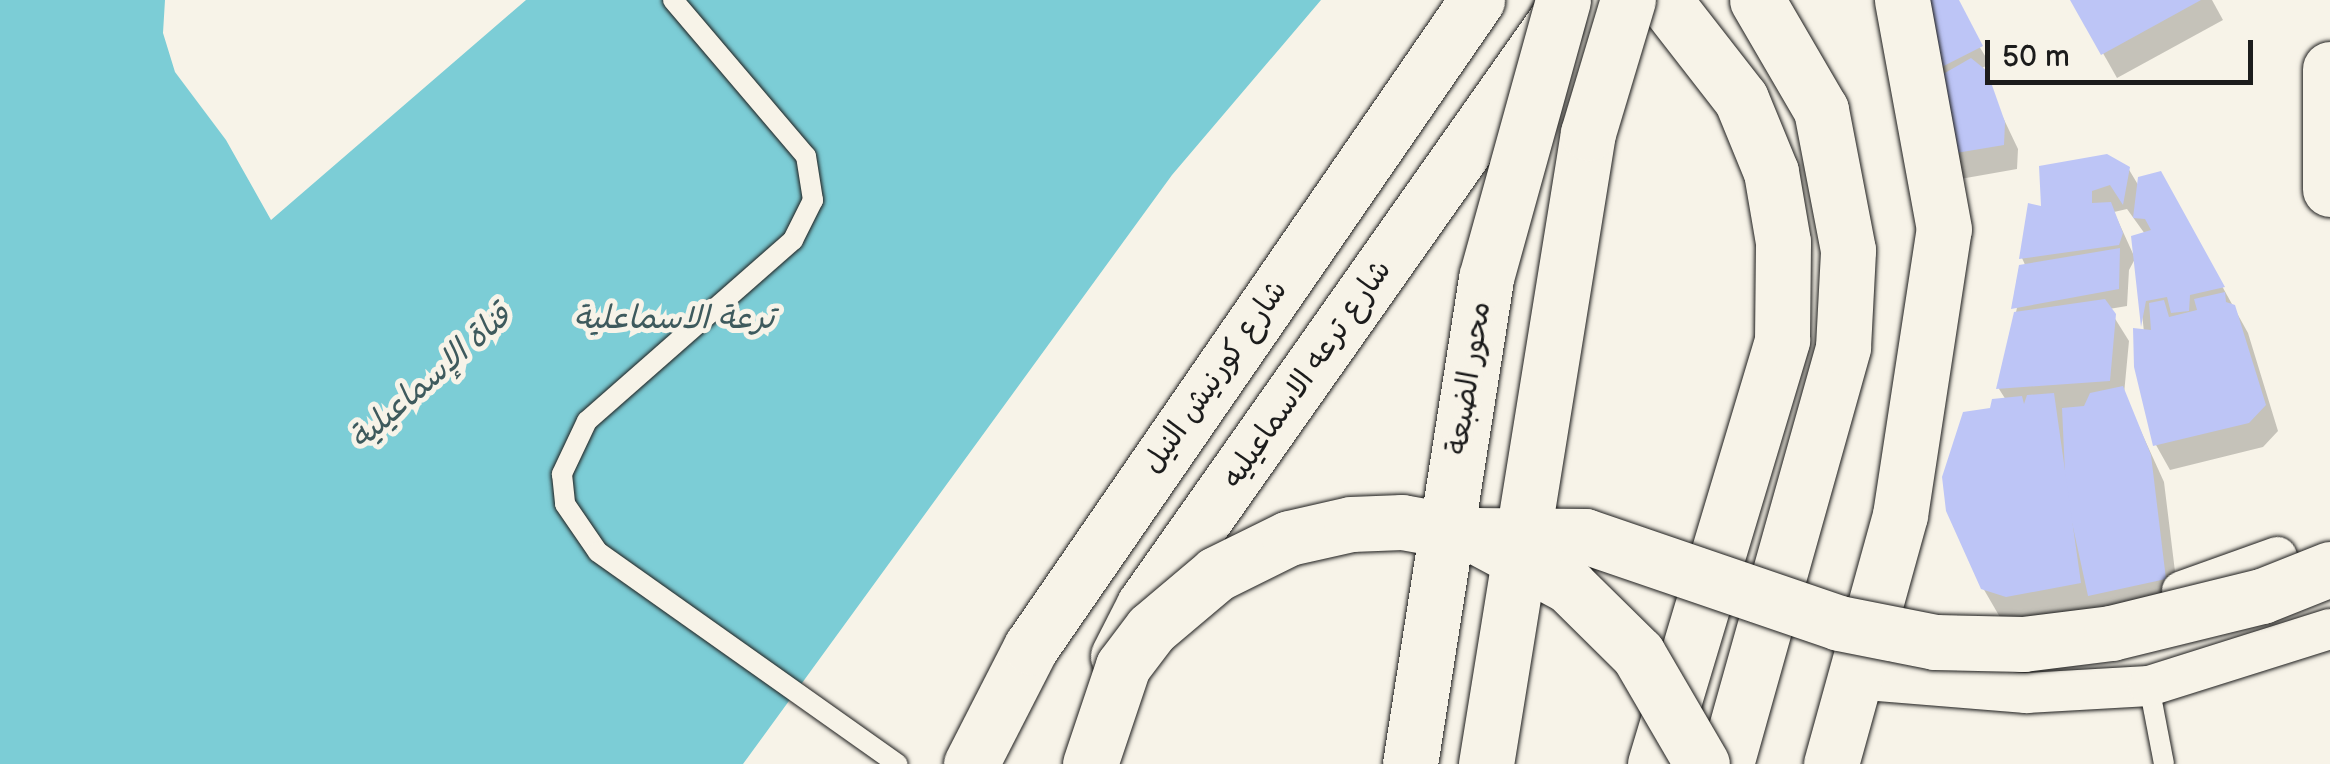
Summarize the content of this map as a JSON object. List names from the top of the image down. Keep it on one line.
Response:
{"streets":{"main road":["شارع ترعه الاسماعيليه","شارع كورنيش النيل","محور الضبعة"]},"crossings":[["شارع ترعه الاسماعيليه","محور الضبعة"]],"water":["ترعة الاسماعلية","قناة الإسماعيلية"],"scale_bar":"50 m"}
